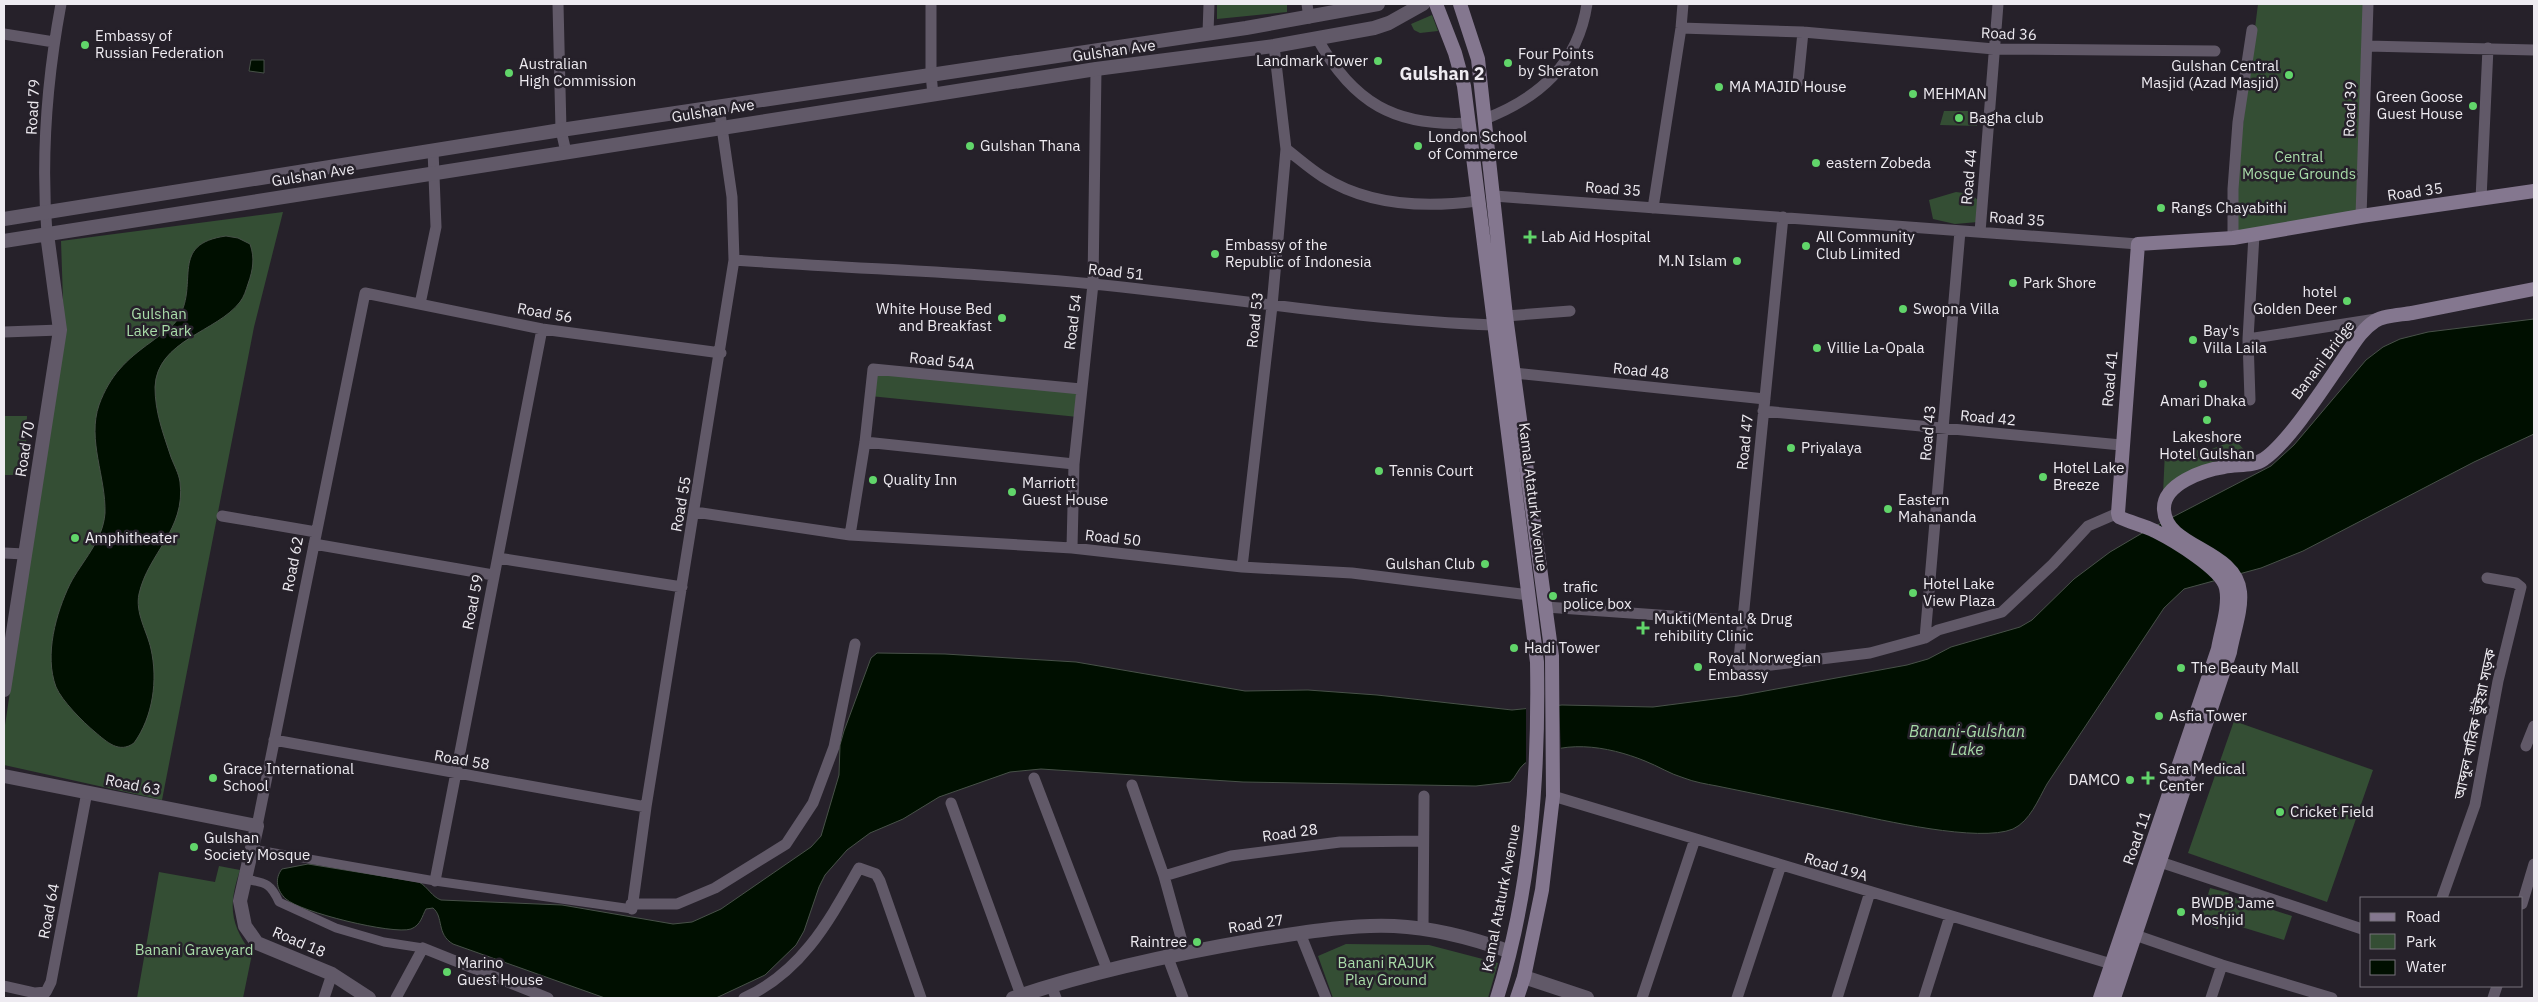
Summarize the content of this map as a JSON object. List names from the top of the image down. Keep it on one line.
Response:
{"streets":{"main road":["Road 35","Banani Bridge","Road 41","Kamal Ataturk Avenue","Road 11"],"street":["Road 36","Gulshan Ave","Road 79","Road 39","Road 44","Road 51","Road 56","Road 53","Road 54","Road 54A","Road 48","Road 42","Road 43","Road 47","Road 70","Road 55","Road 50","Road 62","Road 59","আব্দুল বারিক ভুঁইয়া সড়ক","Road 58","Road 63","Road 28","Road 19A","Road 64","Road 27","Road 18"]},"crossings":[["Road 36","Road 44"],["Gulshan Ave","Road 79"],["Gulshan Ave","Road 53"],["Gulshan Ave","Road 54"],["Gulshan Ave","Road 70"],["Gulshan Ave","Road 55"],["Road 79","Road 70"],["Road 39","Road 35"],["Road 44","Road 35"],["Road 35","Road 41"],["Road 35","Road 43"],["Road 35","Road 47"],["Road 35","Kamal Ataturk Avenue"],["Road 51","Road 53"],["Road 51","Road 54"],["Road 51","Kamal Ataturk Avenue"],["Road 51","Road 55"],["Road 56","Road 55"],["Road 56","Road 62"],["Road 56","Road 59"],["Road 53","Road 50"],["Road 54","Road 54A"],["Road 54","Road 50"],["Banani Bridge","Road 11"],["Road 54A","Road 50"],["Road 48","Road 42"],["Road 48","Road 47"],["Road 48","Kamal Ataturk Avenue"],["Road 41","Road 42"],["Road 42","Road 43"],["Road 42","Road 47"],["Road 43","Road 47"],["Kamal Ataturk Avenue","Road 50"],["Kamal Ataturk Avenue","Road 19A"],["Kamal Ataturk Avenue","Road 27"],["Road 55","Road 50"],["Road 55","Road 58"],["Road 62","Road 58"],["Road 62","Road 63"],["Road 62","Road 18"],["Road 59","Road 58"],["Road 63","Road 64"],["Road 11","Road 19A"]],"districts":["Gulshan 2"],"water":["Banani-Gulshan Lake"],"parks":["Central Mosque Grounds","Gulshan Lake Park","Banani Graveyard","Banani RAJUK Play Ground"],"places":{"other":["Embassy of Russian Federation","Landmark Tower","Four Points by Sheraton","Australian High Commission","Gulshan Central Masjid (Azad Masjid)","MA MAJID House","MEHMAN","Green Goose Guest House","Bagha club","Gulshan Thana","London School of Commerce","eastern Zobeda","Rangs Chayabithi","All Community Club Limited","Embassy of the Republic of Indonesia","M.N Islam","Park Shore","hotel Golden Deer","Swopna Villa","White House Bed and Breakfast","Bay's Villa Laila","Villie La-Opala","Amari Dhaka","Lakeshore Hotel Gulshan","Priyalaya","Tennis Court","Hotel Lake Breeze","Quality Inn","Marriott Guest House","Eastern Mahananda","Amphitheater","Gulshan Club","Hotel Lake View Plaza","trafic police box","Hadi Tower","Royal Norwegian Embassy","The Beauty Mall","Asfia Tower","Grace International School","DAMCO","Cricket Field","Gulshan Society Mosque","BWDB Jame Moshjid","Raintree","Marino Guest House"],"health":["Lab Aid Hospital","Mukti(Mental & Drug rehibility Clinic","Sara Medical Center"]},"legend":["Road","Park","Water"]}
